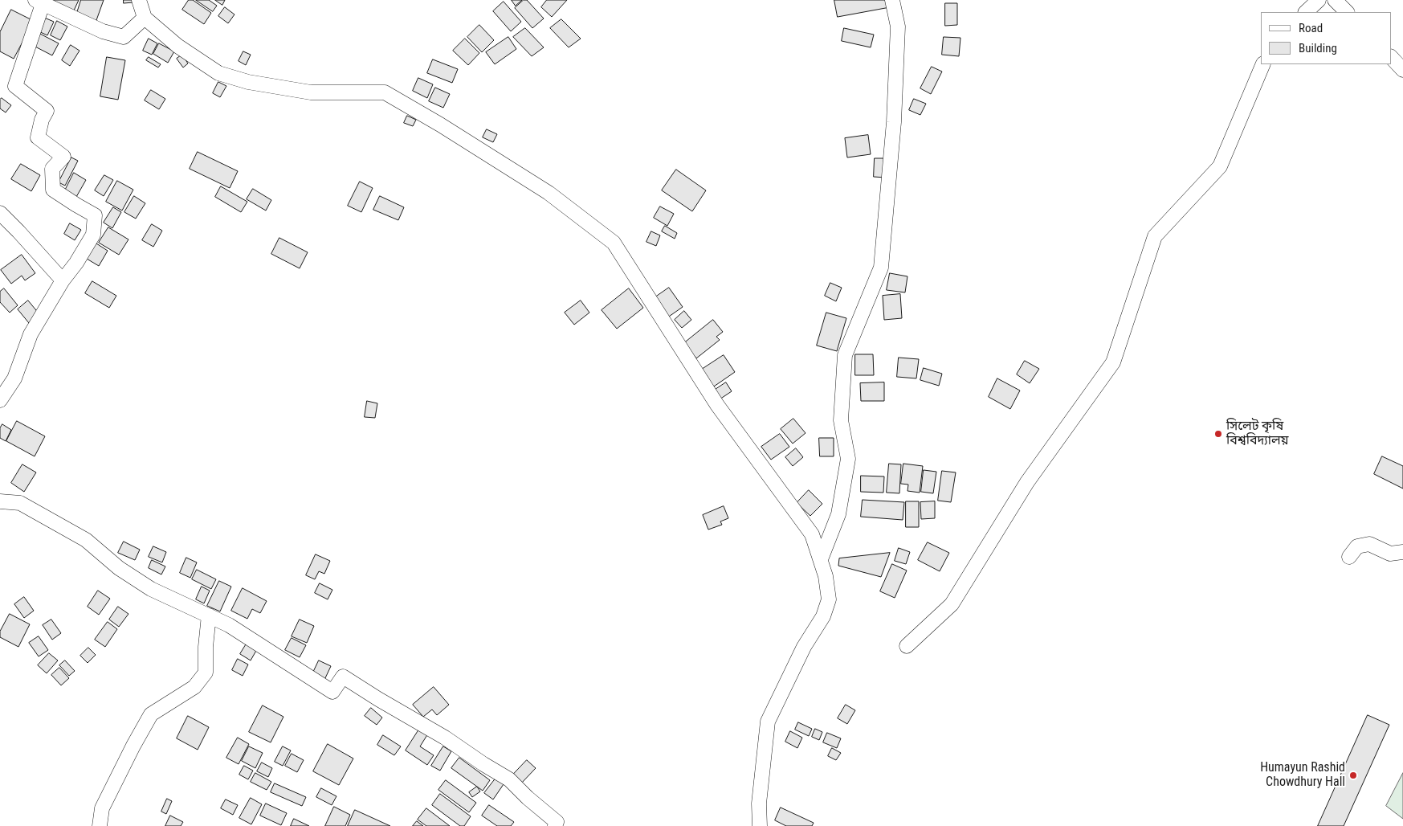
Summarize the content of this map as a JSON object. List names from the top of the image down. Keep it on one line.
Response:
{"places":["সিলেট কৃষি বিশ্ববিদ্যালয়","Humayun Rashid Chowdhury Hall"],"legend":["Road","Building"]}
